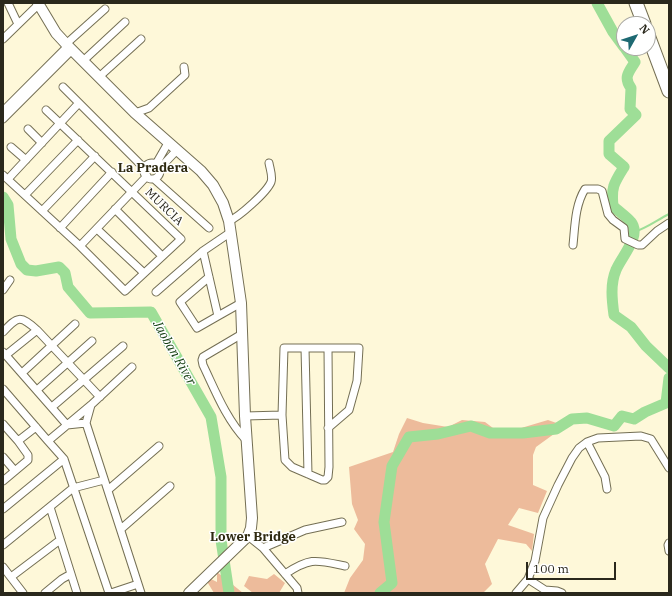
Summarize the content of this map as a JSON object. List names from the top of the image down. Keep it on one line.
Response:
{"streets":{"street":["MURCIA"]},"districts":["La Pradera","Lower Bridge"],"water":["Jaoban River"],"scale_bar":"100 m","north":"top right"}
